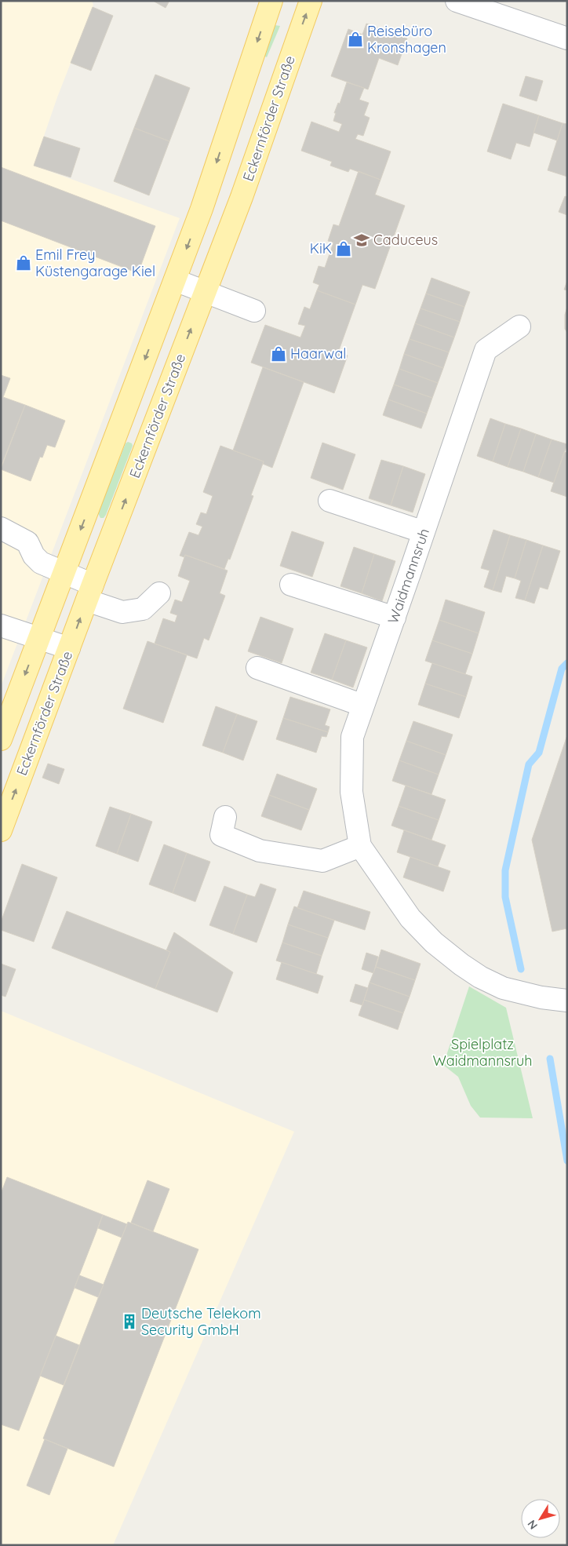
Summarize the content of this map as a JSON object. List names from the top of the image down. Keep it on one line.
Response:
{"streets":{"main road":["Eckernförder Straße"],"street":["Waidmannsruh"]},"parks":["Spielplatz Waidmannsruh"],"places":{"shop":["Reisebüro Kronshagen","KiK","Emil Frey Küstengarage Kiel","Haarwal"],"school or university":["Caduceus"],"building":["Deutsche Telekom Security GmbH"]},"north":"bottom left"}
